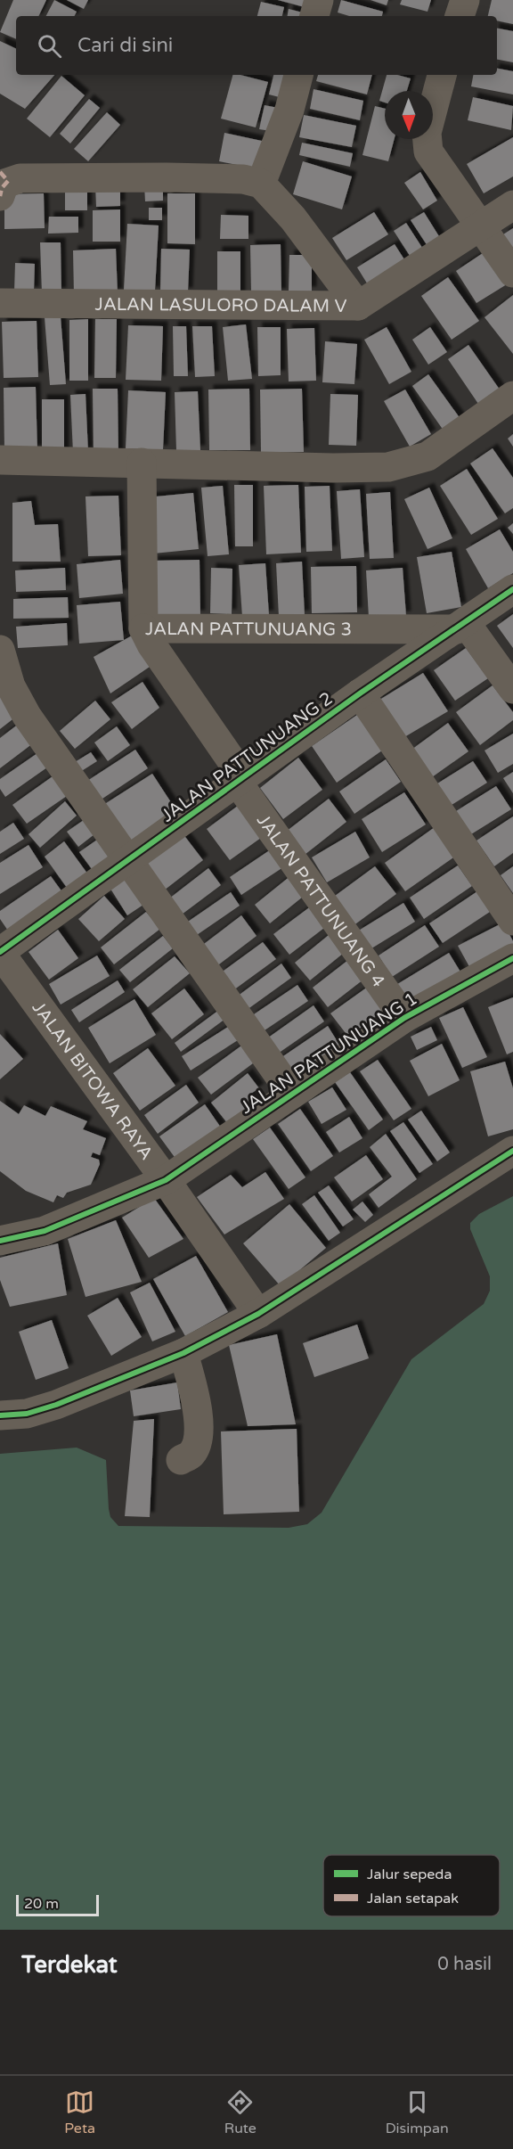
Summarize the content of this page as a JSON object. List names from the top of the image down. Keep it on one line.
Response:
{"streets":{"street":["JALAN LASULORO DALAM V","JALAN PATTUNUANG 3","JALAN PATTUNUANG 2","JALAN PATTUNUANG 4","JALAN PATTUNUANG 1","JALAN BITOWA RAYA"]},"crossings":[["JALAN PATTUNUANG 3","JALAN PATTUNUANG 2"],["JALAN PATTUNUANG 3","JALAN PATTUNUANG 4"],["JALAN PATTUNUANG 2","JALAN PATTUNUANG 4"],["JALAN PATTUNUANG 2","JALAN BITOWA RAYA"],["JALAN PATTUNUANG 4","JALAN PATTUNUANG 1"],["JALAN PATTUNUANG 1","JALAN BITOWA RAYA"]],"legend":["Jalur sepeda","Jalan setapak"],"scale_bar":"20 m","north":"bottom","page":{"search":"Cari di sini","scale":"20 m","heading":["Terdekat","0 hasil"],"nav":["Peta","Rute","Disimpan"]}}
